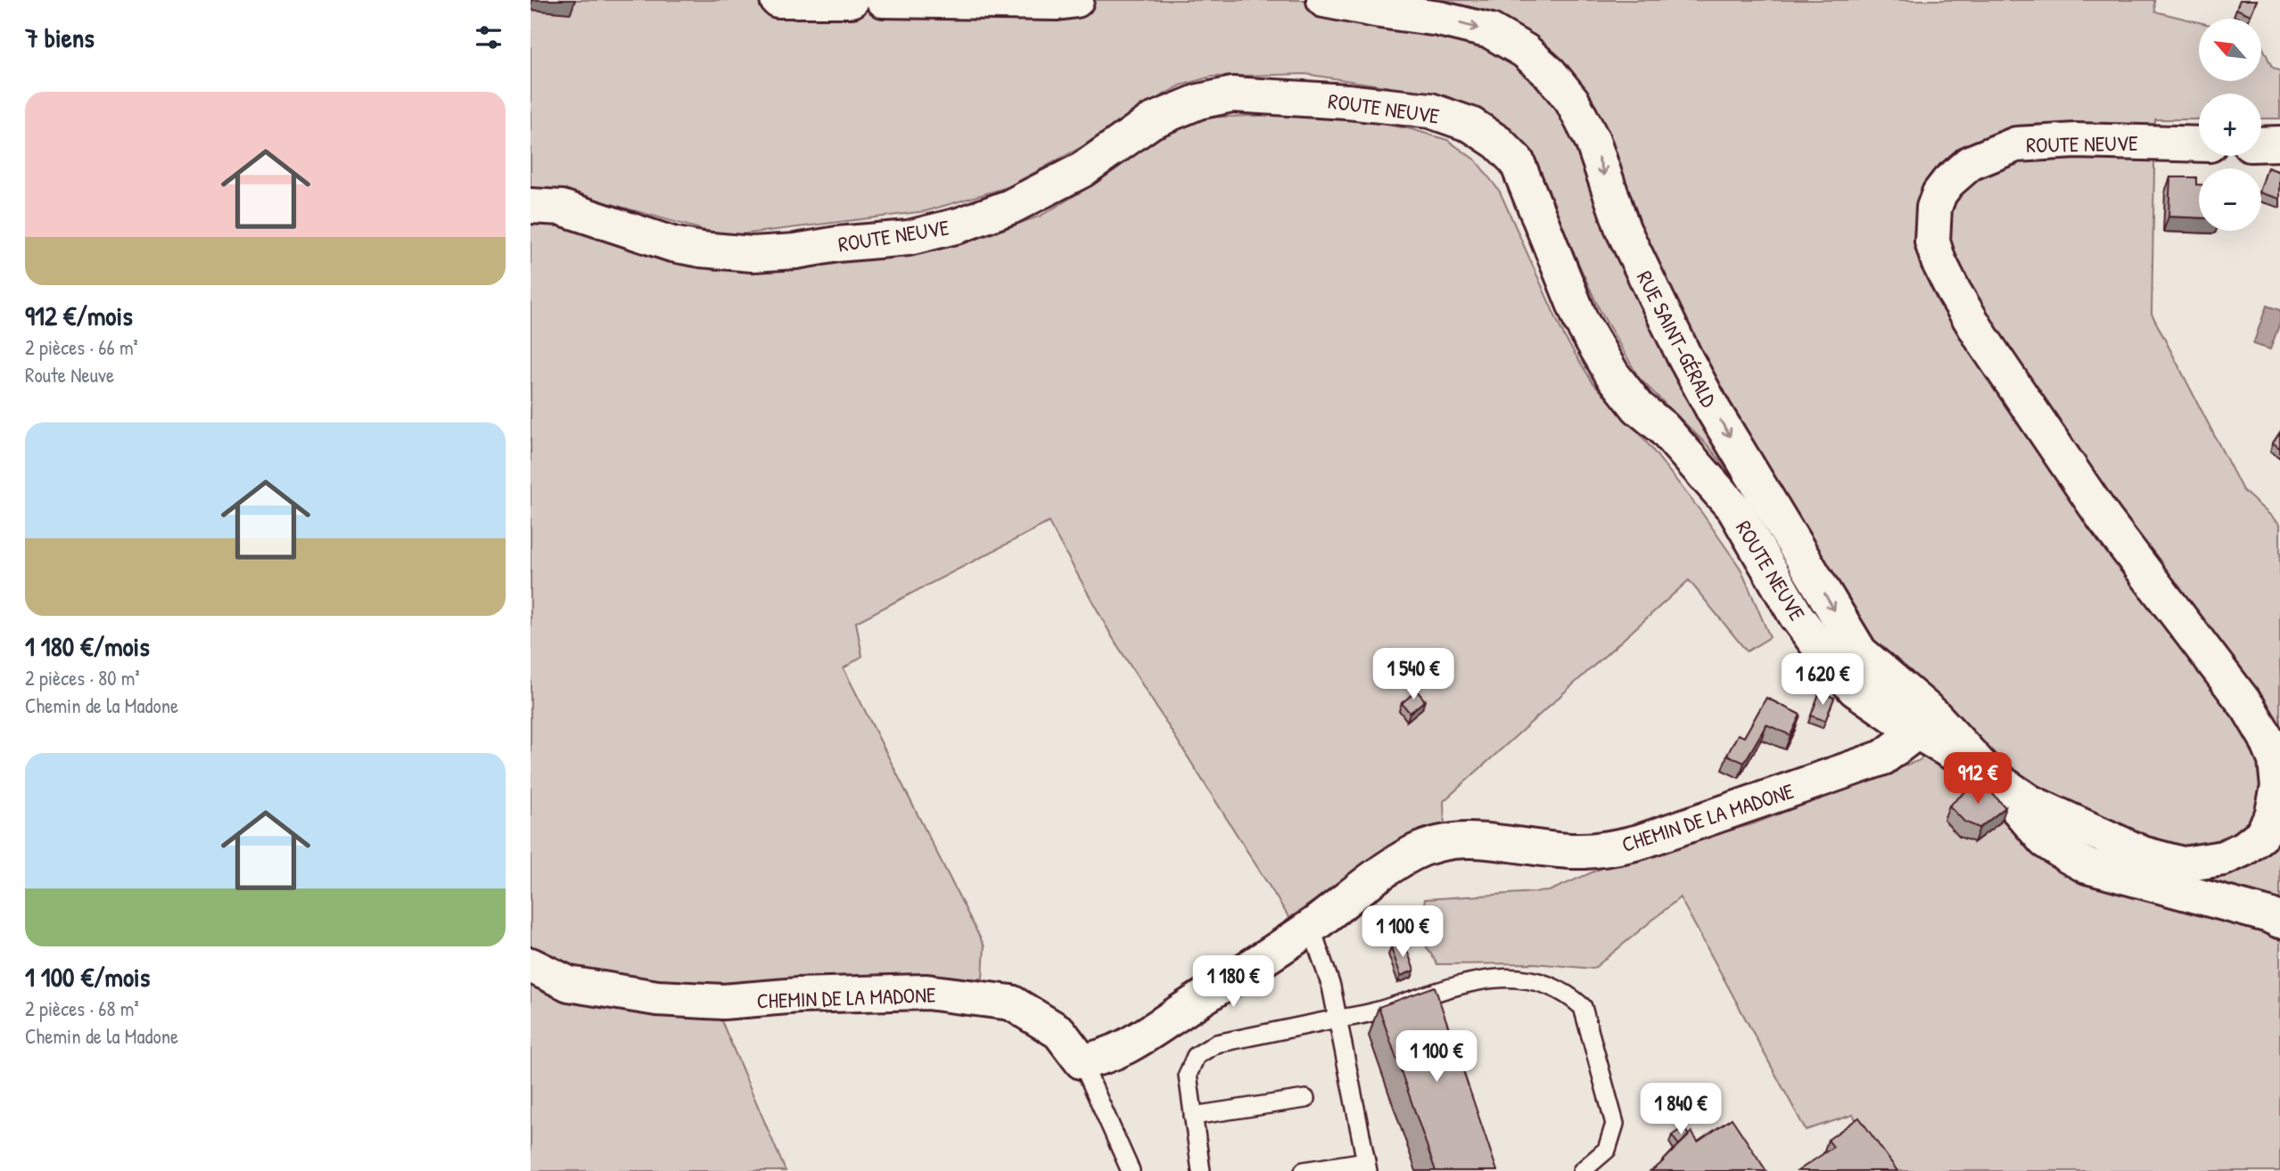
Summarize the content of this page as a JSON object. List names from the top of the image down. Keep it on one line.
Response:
{"streets":{"street":["ROUTE NEUVE","RUE SAINT-GÉRALD","CHEMIN DE LA MADONE"]},"crossings":[["ROUTE NEUVE","RUE SAINT-GÉRALD"],["ROUTE NEUVE","CHEMIN DE LA MADONE"]],"one_way":["RUE SAINT-GÉRALD"],"north":"top left","page":{"heading":"7 biens","map_buttons":["+","−"],"list":[{"name":"912 €/mois","note":"2 pièces · 66 m² · Route Neuve"},{"name":"1 180 €/mois","note":"2 pièces · 80 m² · Chemin de la Madone"},{"name":"1 100 €/mois","note":"2 pièces · 68 m² · Chemin de la Madone"}],"price":["1 540 €","1 620 €","912 €","1 100 €","1 180 €","1 100 €","1 840 €"]}}
